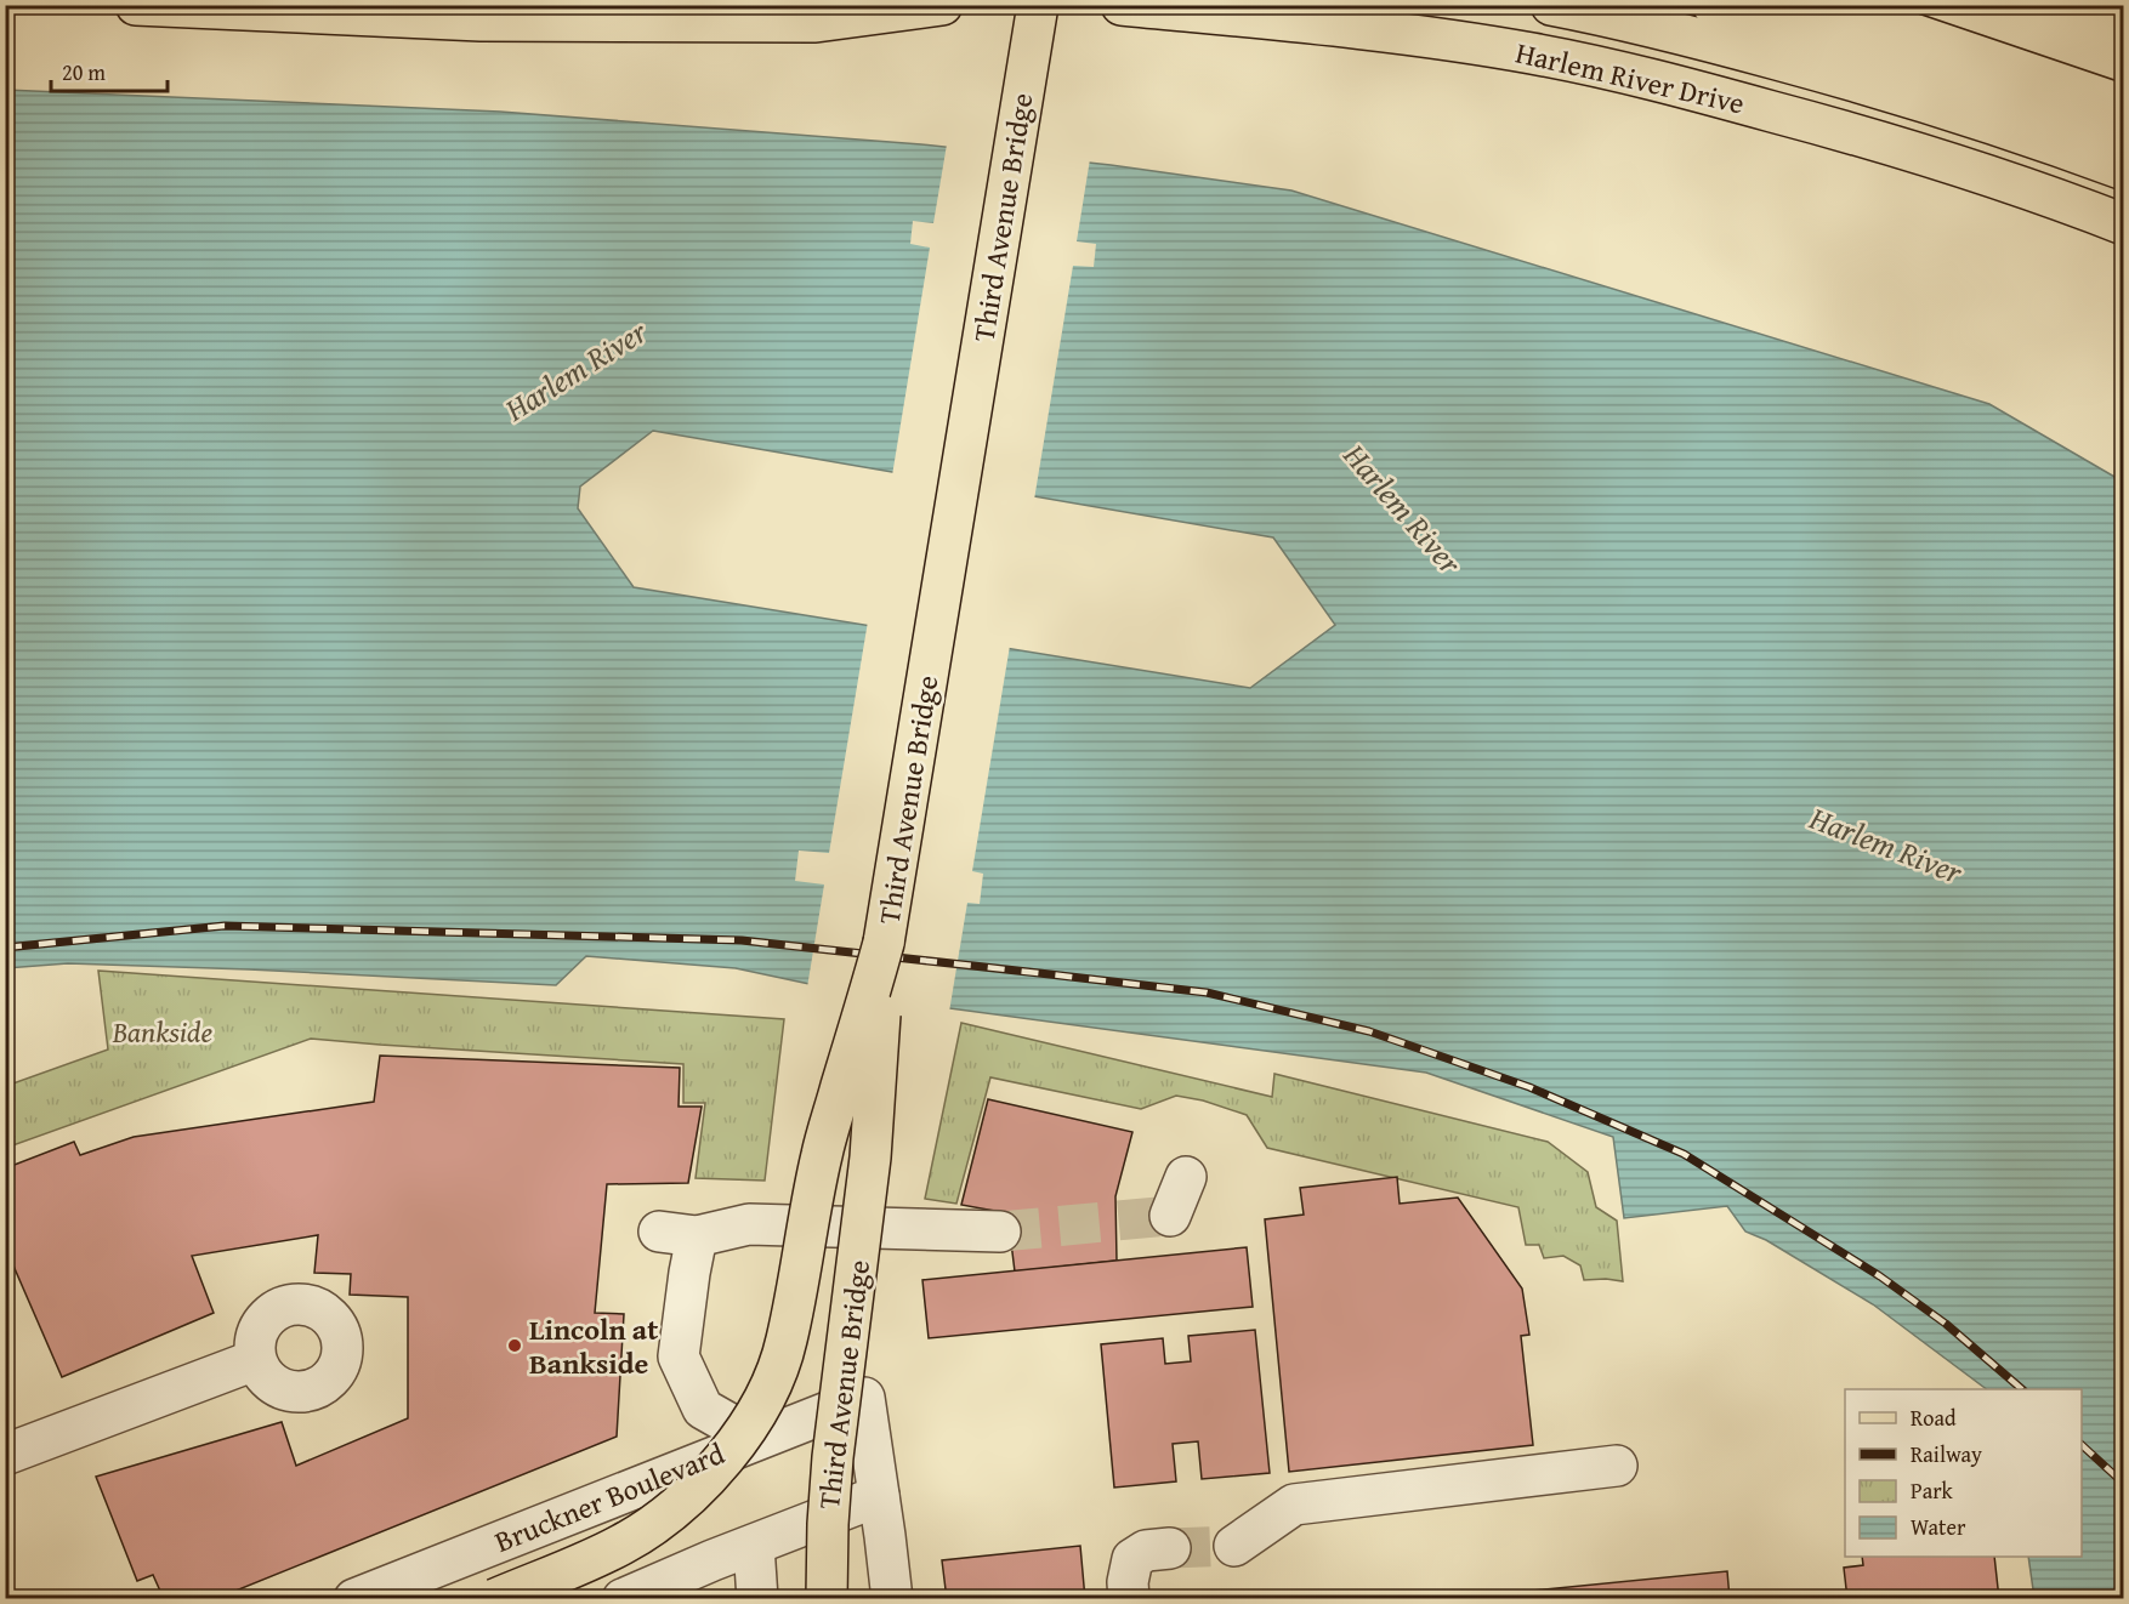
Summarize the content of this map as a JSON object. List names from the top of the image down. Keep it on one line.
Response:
{"streets":{"main road":["Harlem River Drive","Third Avenue Bridge"],"street":["Bruckner Boulevard"]},"water":["Harlem River"],"parks":["Bankside"],"places":["Lincoln at Bankside"],"legend":["Road","Railway","Park","Water"],"scale_bar":"20 m"}
